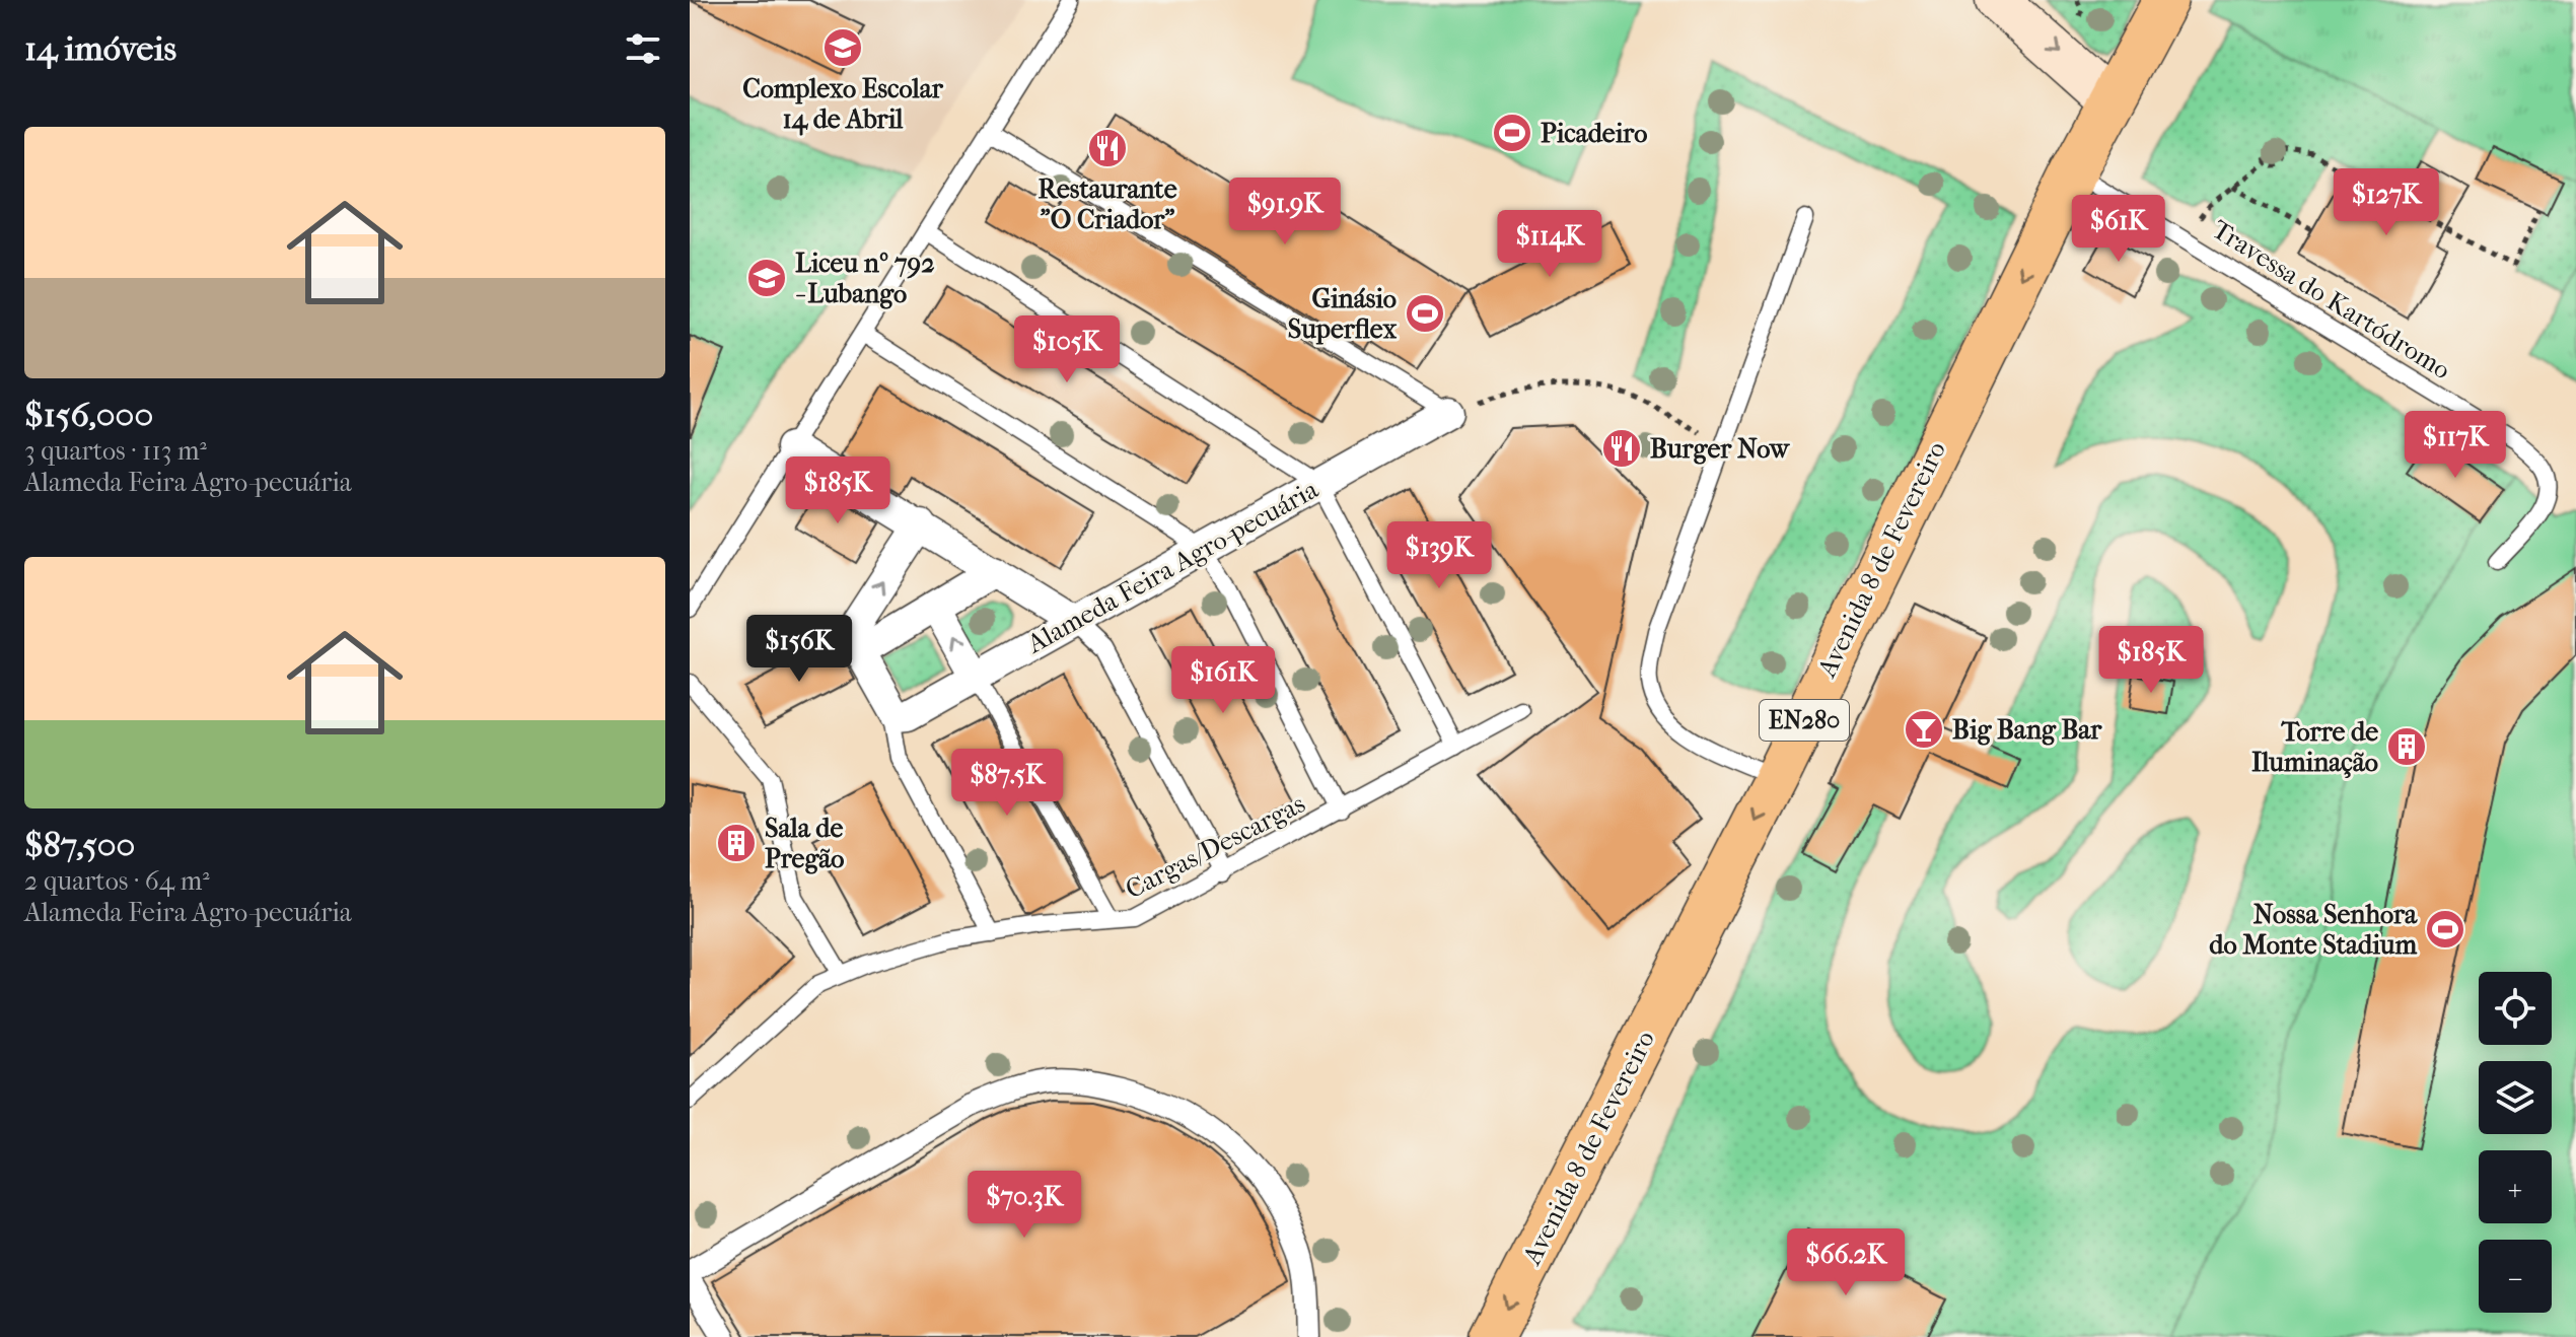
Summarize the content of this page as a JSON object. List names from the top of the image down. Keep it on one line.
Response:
{"streets":{"main road":["Avenida 8 de Fevereiro","EN280"],"street":["Alameda Feira Agro-pecuária"],"lane":["Travessa do Kartódromo","Cargas/Descargas"]},"crossings":[["Travessa do Kartódromo","Avenida 8 de Fevereiro"],["Alameda Feira Agro-pecuária","Cargas/Descargas"]],"one_way":["Avenida 8 de Fevereiro"],"places":{"school or university":["Complexo Escolar 14 de Abril","Liceu nº 792 - Lubango"],"sports":["Picadeiro","Ginásio Superflex","Nossa Senhora do Monte Stadium"],"restaurant":["Restaurante \"O Criador\"","Burger Now"],"bar":["Big Bang Bar"],"building":["Torre de Iluminação","Sala de Pregão"]},"page":{"heading":"14 imóveis","list":[{"name":"$156,000","note":"3 quartos · 113 m² · Alameda Feira Agro-pecuária"},{"name":"$87,500","note":"2 quartos · 64 m² · Alameda Feira Agro-pecuária"}],"price":["$127K","$91.9K","$61K","$114K","$105K","$117K","$185K","$139K","$156K","$185K","$161K","$87.5K","$70.3K","$66.2K"],"map_buttons":["+","−"]}}
